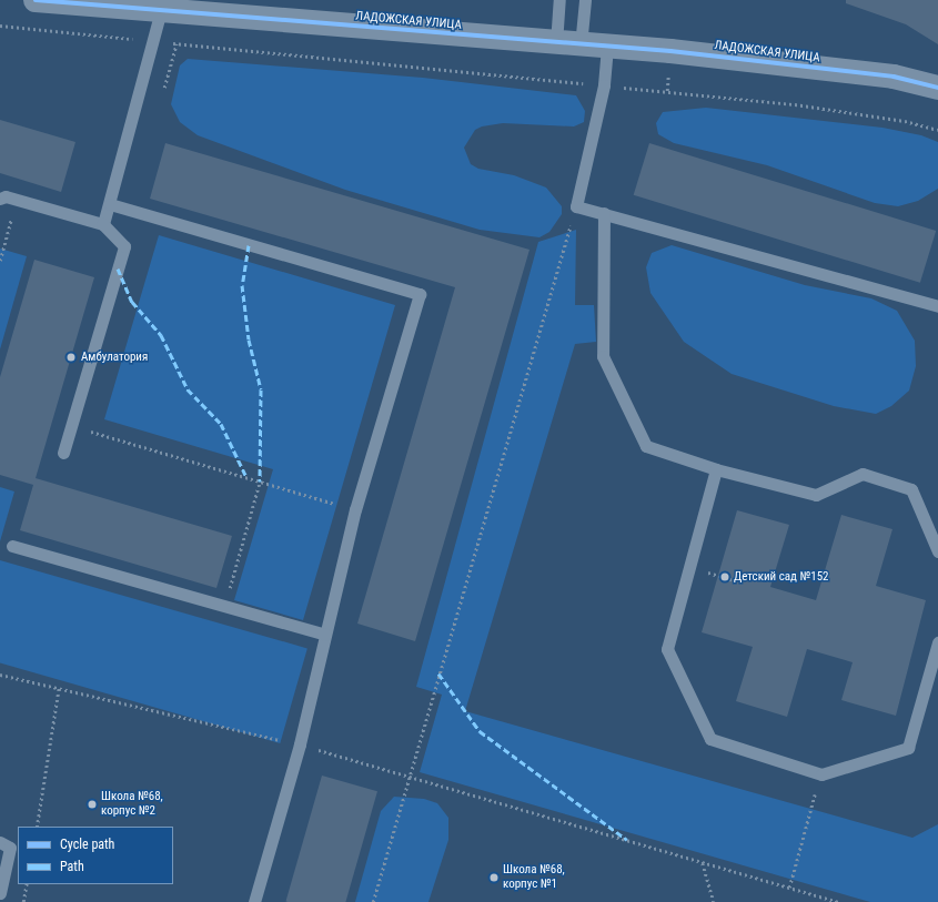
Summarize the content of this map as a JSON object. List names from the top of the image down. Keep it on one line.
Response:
{"streets":{"street":["ЛАДОЖСКАЯ УЛИЦА"]},"places":["Амбулатория","Детский сад №152","Школа №68, корпус №2","Школа №68, корпус №1"],"legend":["Cycle path","Path"]}
